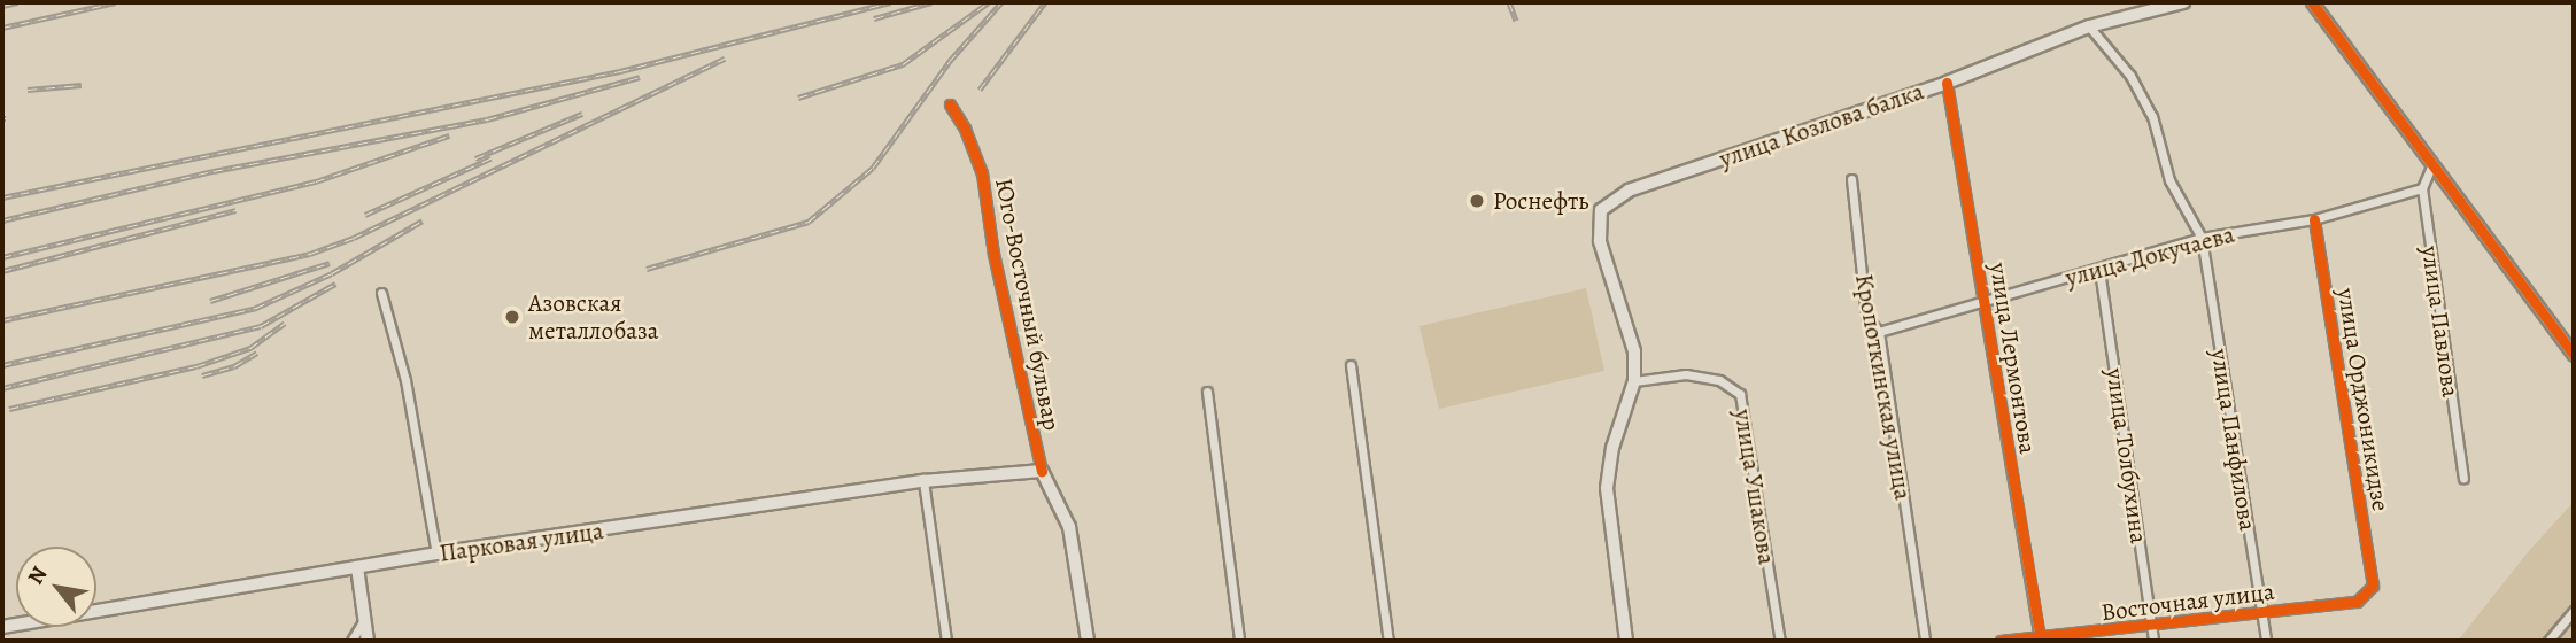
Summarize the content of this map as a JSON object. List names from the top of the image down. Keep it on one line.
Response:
{"streets":{"main road":["улица Козлова балка","Юго-Восточный бульвар","Парковая улица"],"street":["улица Докучаева","улица Павлова","улица Лермонтова","Кропоткинская улица","улица Орджоникидзе","улица Панфилова","улица Толбухина","улица Ушакова","Восточная улица"]},"crossings":[["улица Козлова балка","улица Лермонтова"],["улица Козлова балка","улица Ушакова"],["улица Докучаева","улица Павлова"],["улица Докучаева","улица Лермонтова"],["улица Докучаева","Кропоткинская улица"],["улица Докучаева","улица Орджоникидзе"],["улица Докучаева","улица Панфилова"],["улица Докучаева","улица Толбухина"],["Юго-Восточный бульвар","Парковая улица"],["улица Лермонтова","Восточная улица"],["улица Орджоникидзе","Восточная улица"],["улица Панфилова","Восточная улица"],["улица Толбухина","Восточная улица"]],"places":["Роснефть","Азовская металлобаза"],"north":"top left"}
